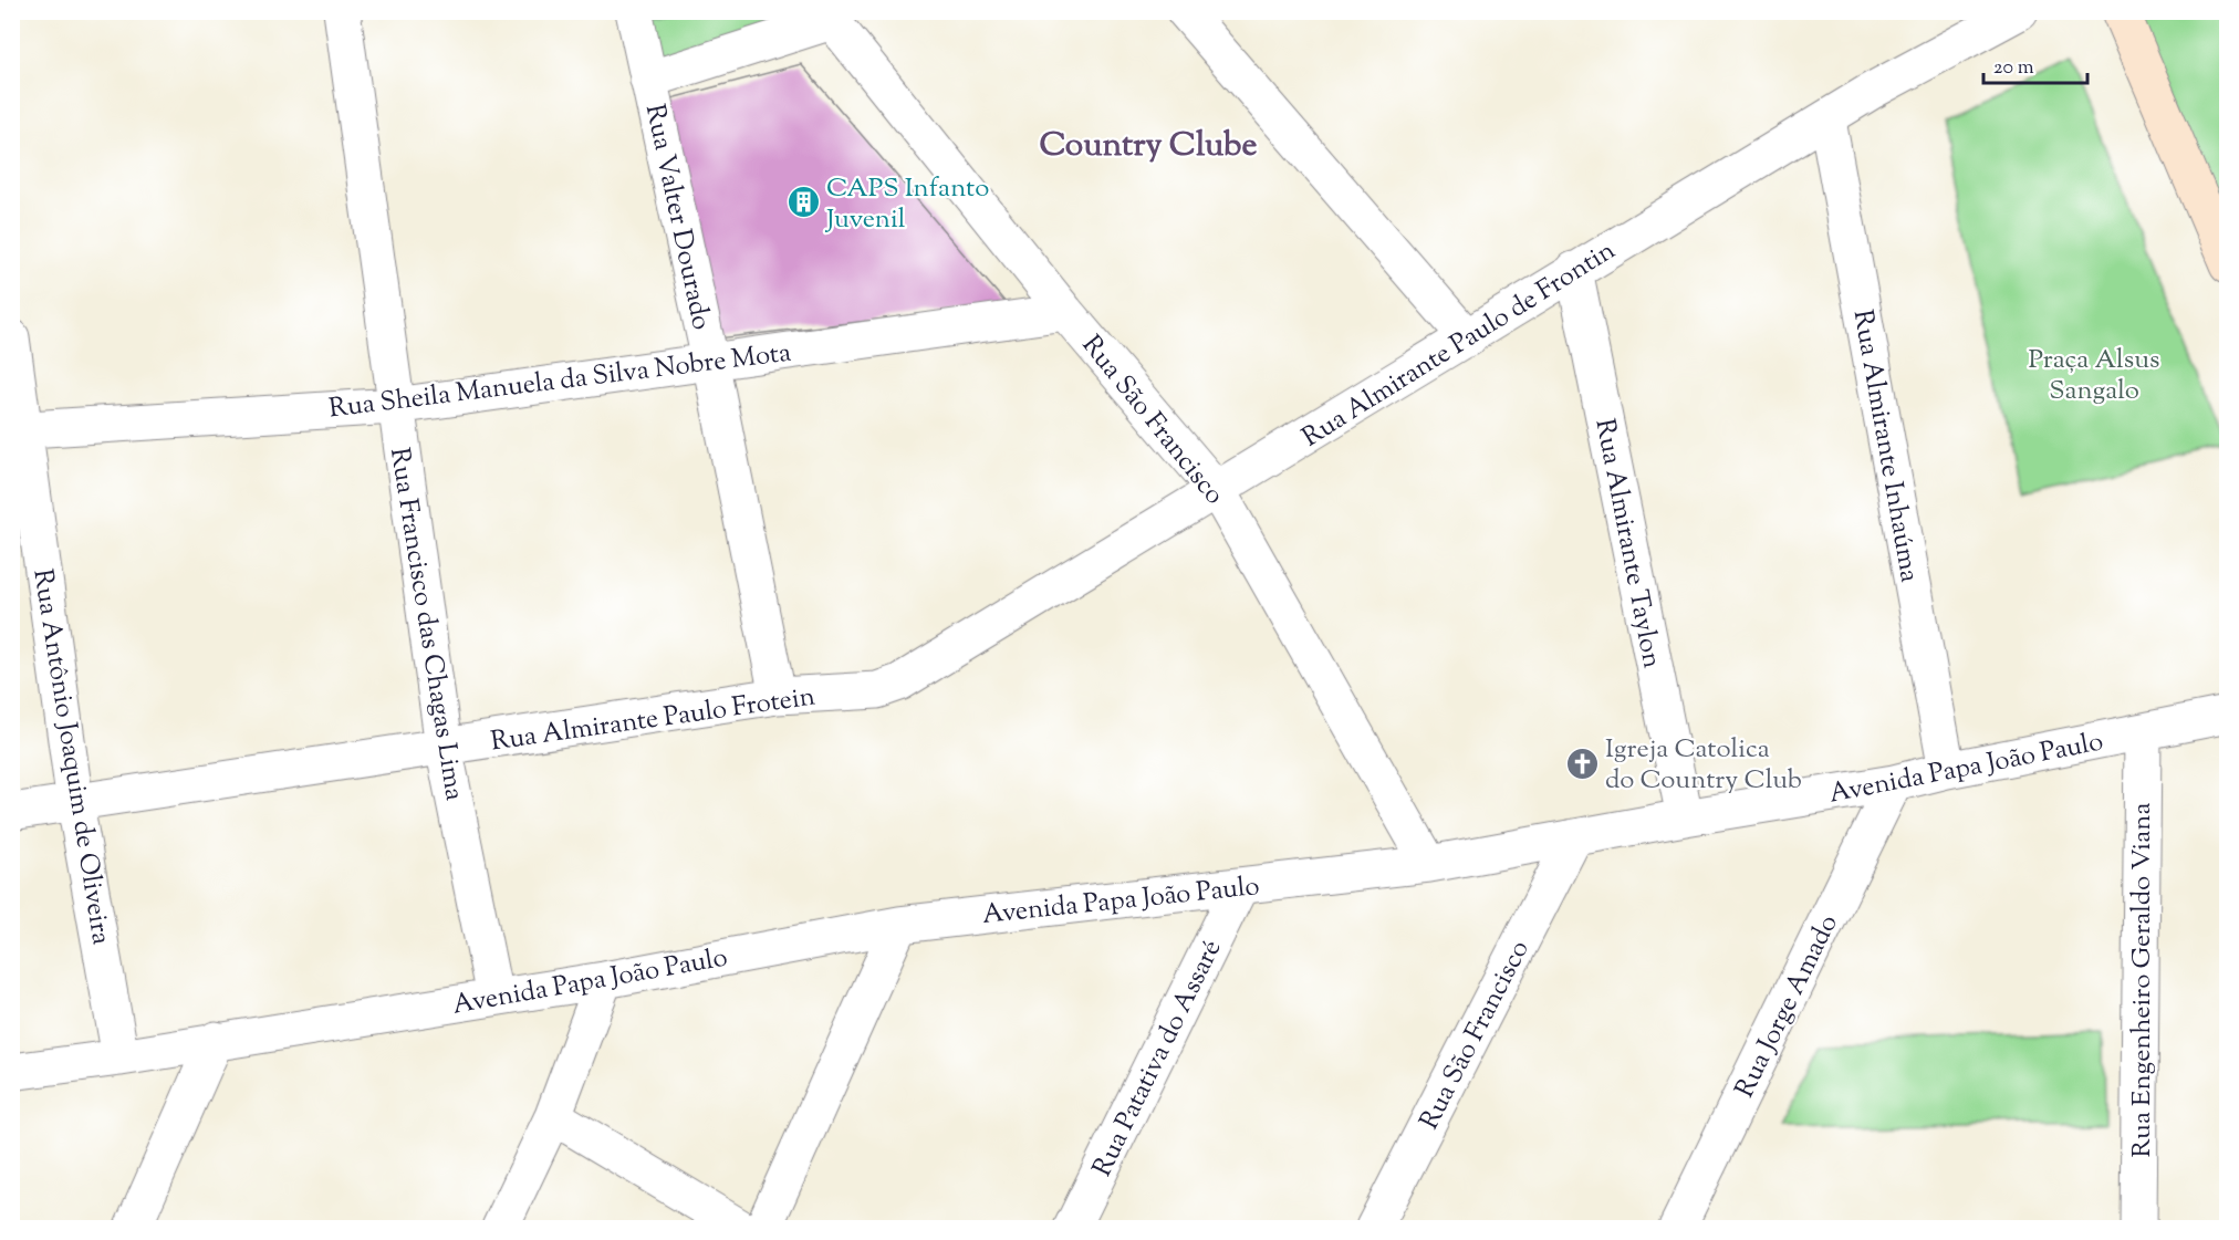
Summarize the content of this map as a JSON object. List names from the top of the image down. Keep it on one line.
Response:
{"streets":{"street":["Rua Valter Dourado","Rua Almirante Paulo de Frontin","Rua Sheila Manuela da Silva Nobre Mota","Rua São Francisco","Rua Almirante Inhaúma","Rua Almirante Taylon","Rua Francisco das Chagas Lima","Rua Almirante Paulo Frotein","Rua Antônio Joaquim de Oliveira","Avenida Papa João Paulo","Rua Engenheiro Geraldo Viana","Rua Jorge Amado","Rua Patativa do Assaré"]},"crossings":[["Rua Valter Dourado","Rua Sheila Manuela da Silva Nobre Mota"],["Rua Valter Dourado","Rua Almirante Paulo Frotein"],["Rua Almirante Paulo de Frontin","Rua São Francisco"],["Rua Almirante Paulo de Frontin","Rua Almirante Inhaúma"],["Rua Almirante Paulo de Frontin","Rua Almirante Taylon"],["Rua Almirante Paulo de Frontin","Rua Almirante Paulo Frotein"],["Rua Sheila Manuela da Silva Nobre Mota","Rua São Francisco"],["Rua Sheila Manuela da Silva Nobre Mota","Rua Francisco das Chagas Lima"],["Rua Sheila Manuela da Silva Nobre Mota","Rua Antônio Joaquim de Oliveira"],["Rua São Francisco","Avenida Papa João Paulo"],["Rua Almirante Inhaúma","Avenida Papa João Paulo"],["Rua Almirante Taylon","Avenida Papa João Paulo"],["Rua Francisco das Chagas Lima","Rua Almirante Paulo Frotein"],["Rua Francisco das Chagas Lima","Avenida Papa João Paulo"],["Rua Almirante Paulo Frotein","Rua Antônio Joaquim de Oliveira"],["Rua Antônio Joaquim de Oliveira","Avenida Papa João Paulo"],["Avenida Papa João Paulo","Rua Engenheiro Geraldo Viana"],["Avenida Papa João Paulo","Rua Jorge Amado"],["Avenida Papa João Paulo","Rua Patativa do Assaré"]],"districts":["Country Clube"],"parks":["Praça Alsus Sangalo"],"places":{"building":["CAPS Infanto Juvenil"],"church":["Igreja Catolica do Country Club"]},"scale_bar":"20 m"}
